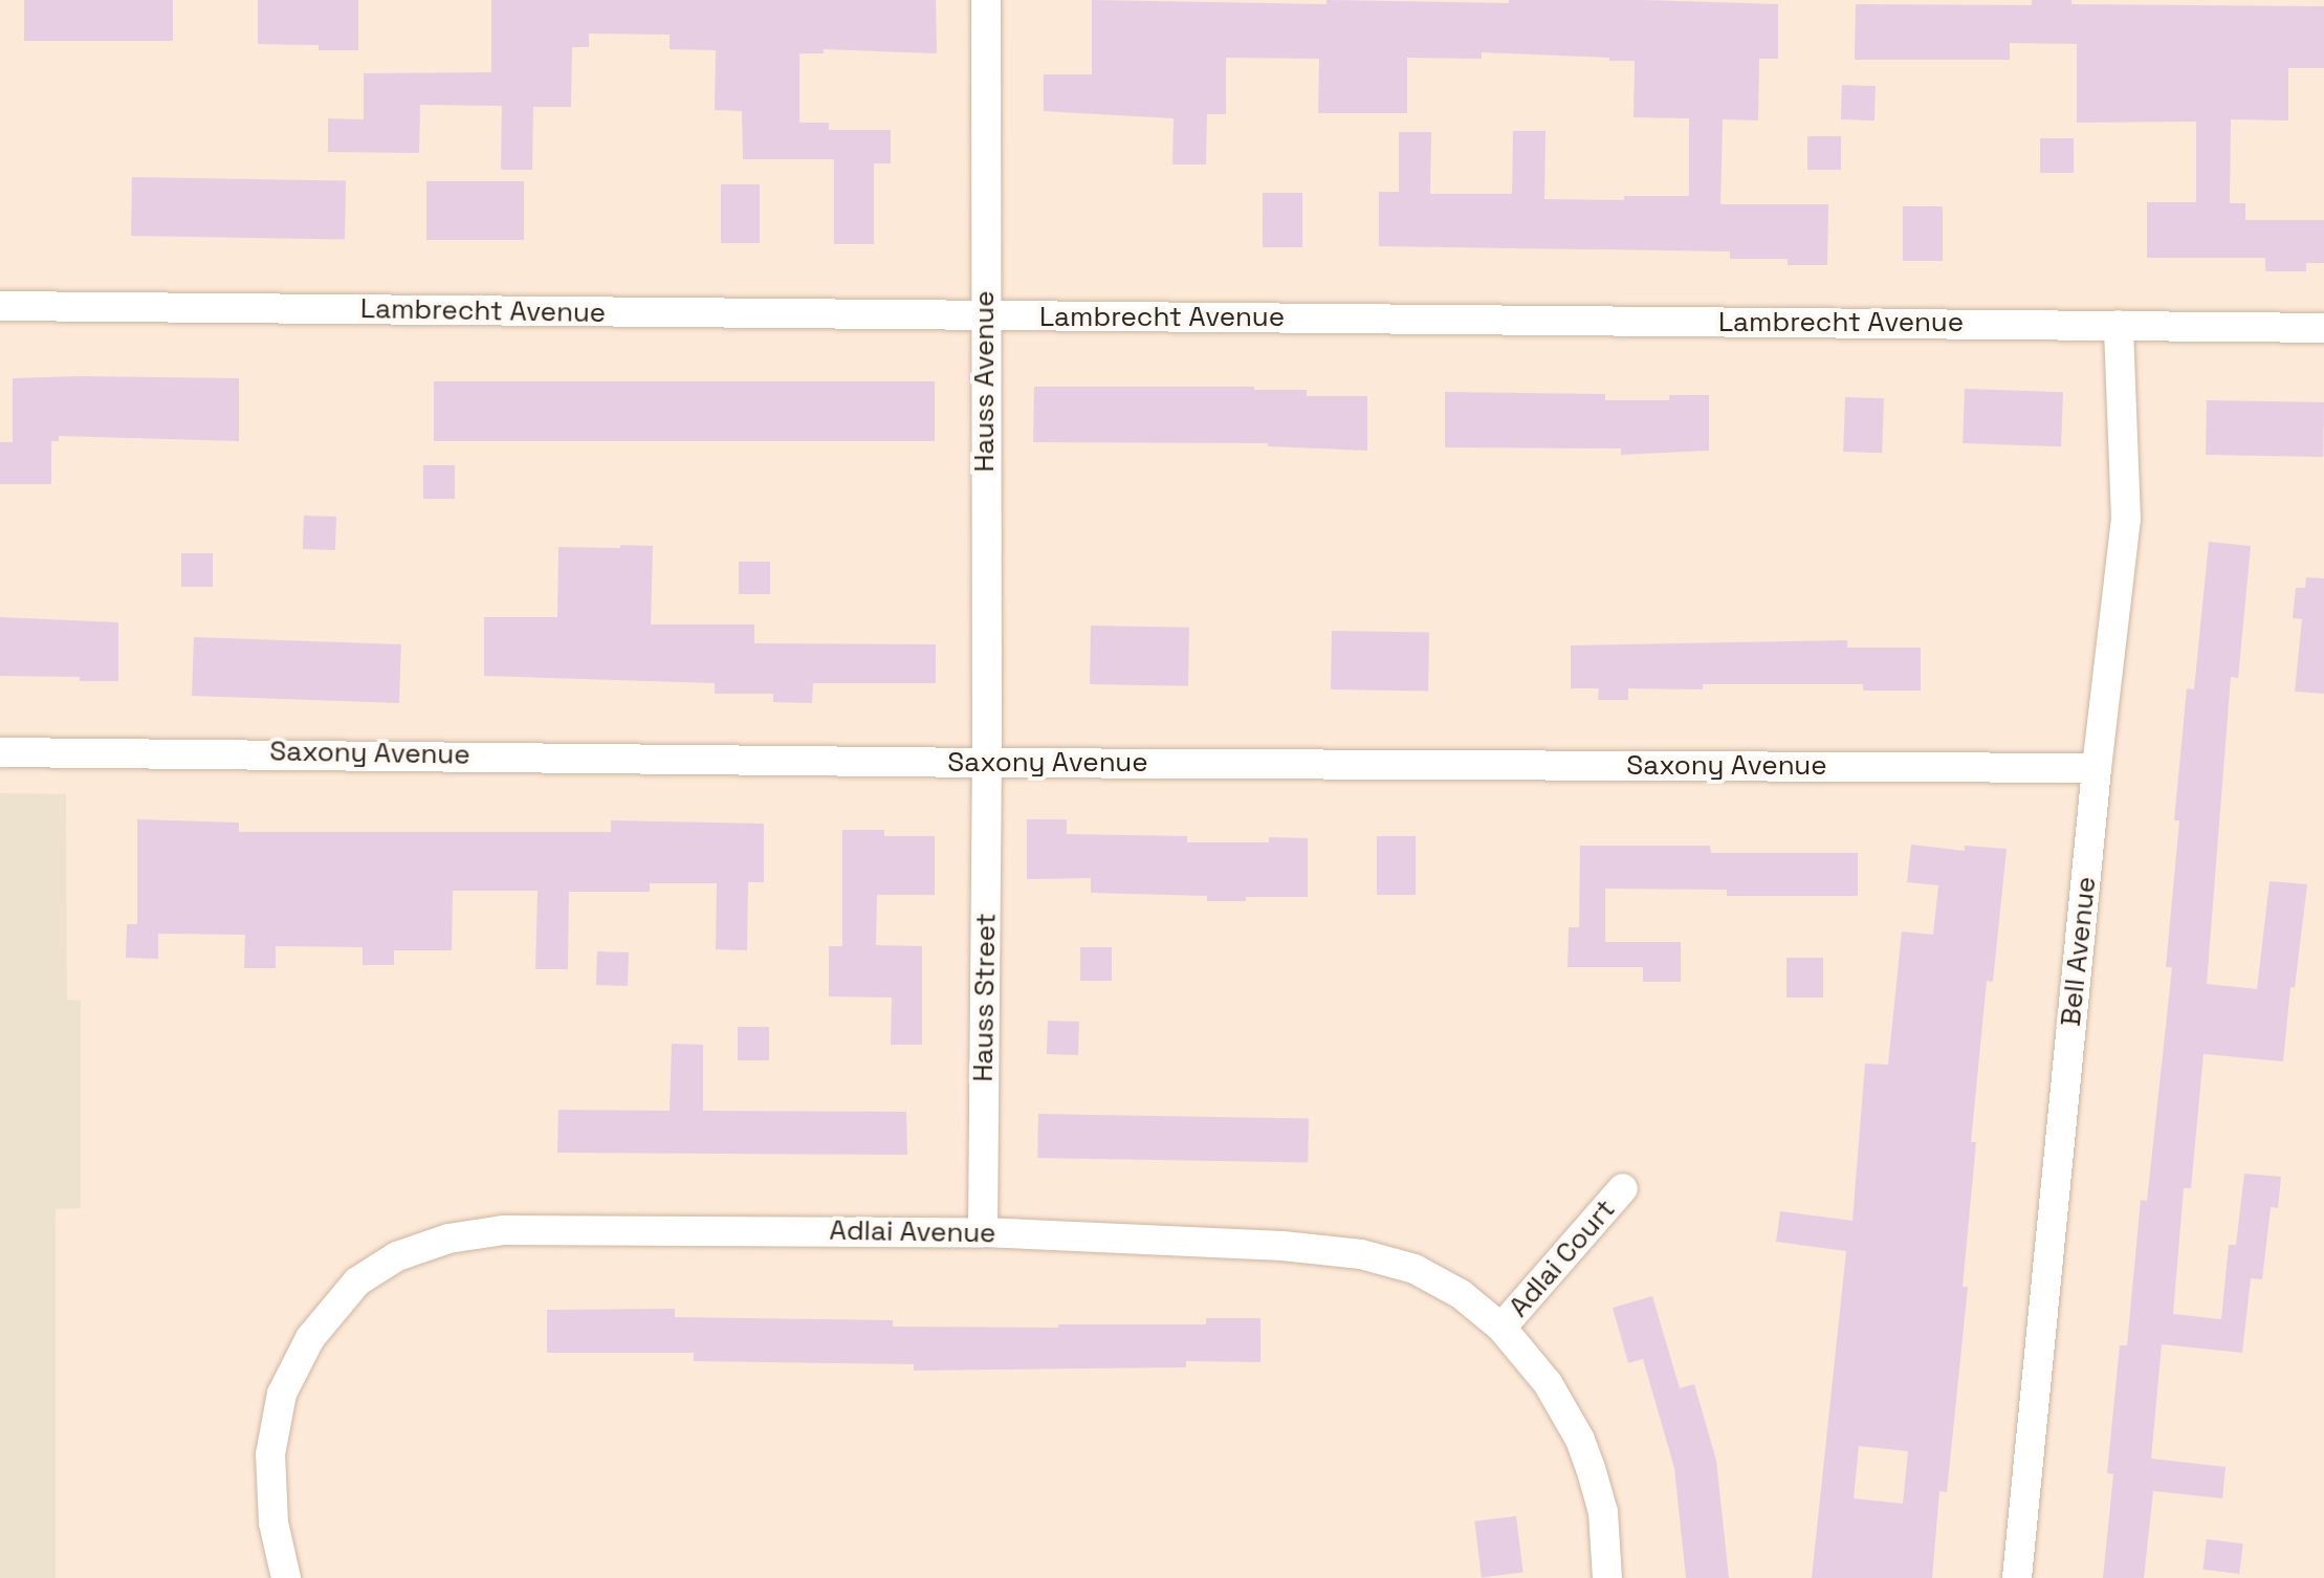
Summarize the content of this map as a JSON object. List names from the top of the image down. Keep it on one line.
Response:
{"streets":{"street":["Lambrecht Avenue","Hauss Avenue","Saxony Avenue","Bell Avenue","Hauss Street","Adlai Avenue","Adlai Court"]},"crossings":[["Lambrecht Avenue","Hauss Avenue"],["Lambrecht Avenue","Bell Avenue"],["Hauss Avenue","Saxony Avenue"],["Hauss Avenue","Hauss Street"],["Saxony Avenue","Bell Avenue"],["Saxony Avenue","Hauss Street"],["Hauss Street","Adlai Avenue"],["Adlai Avenue","Adlai Court"]]}
